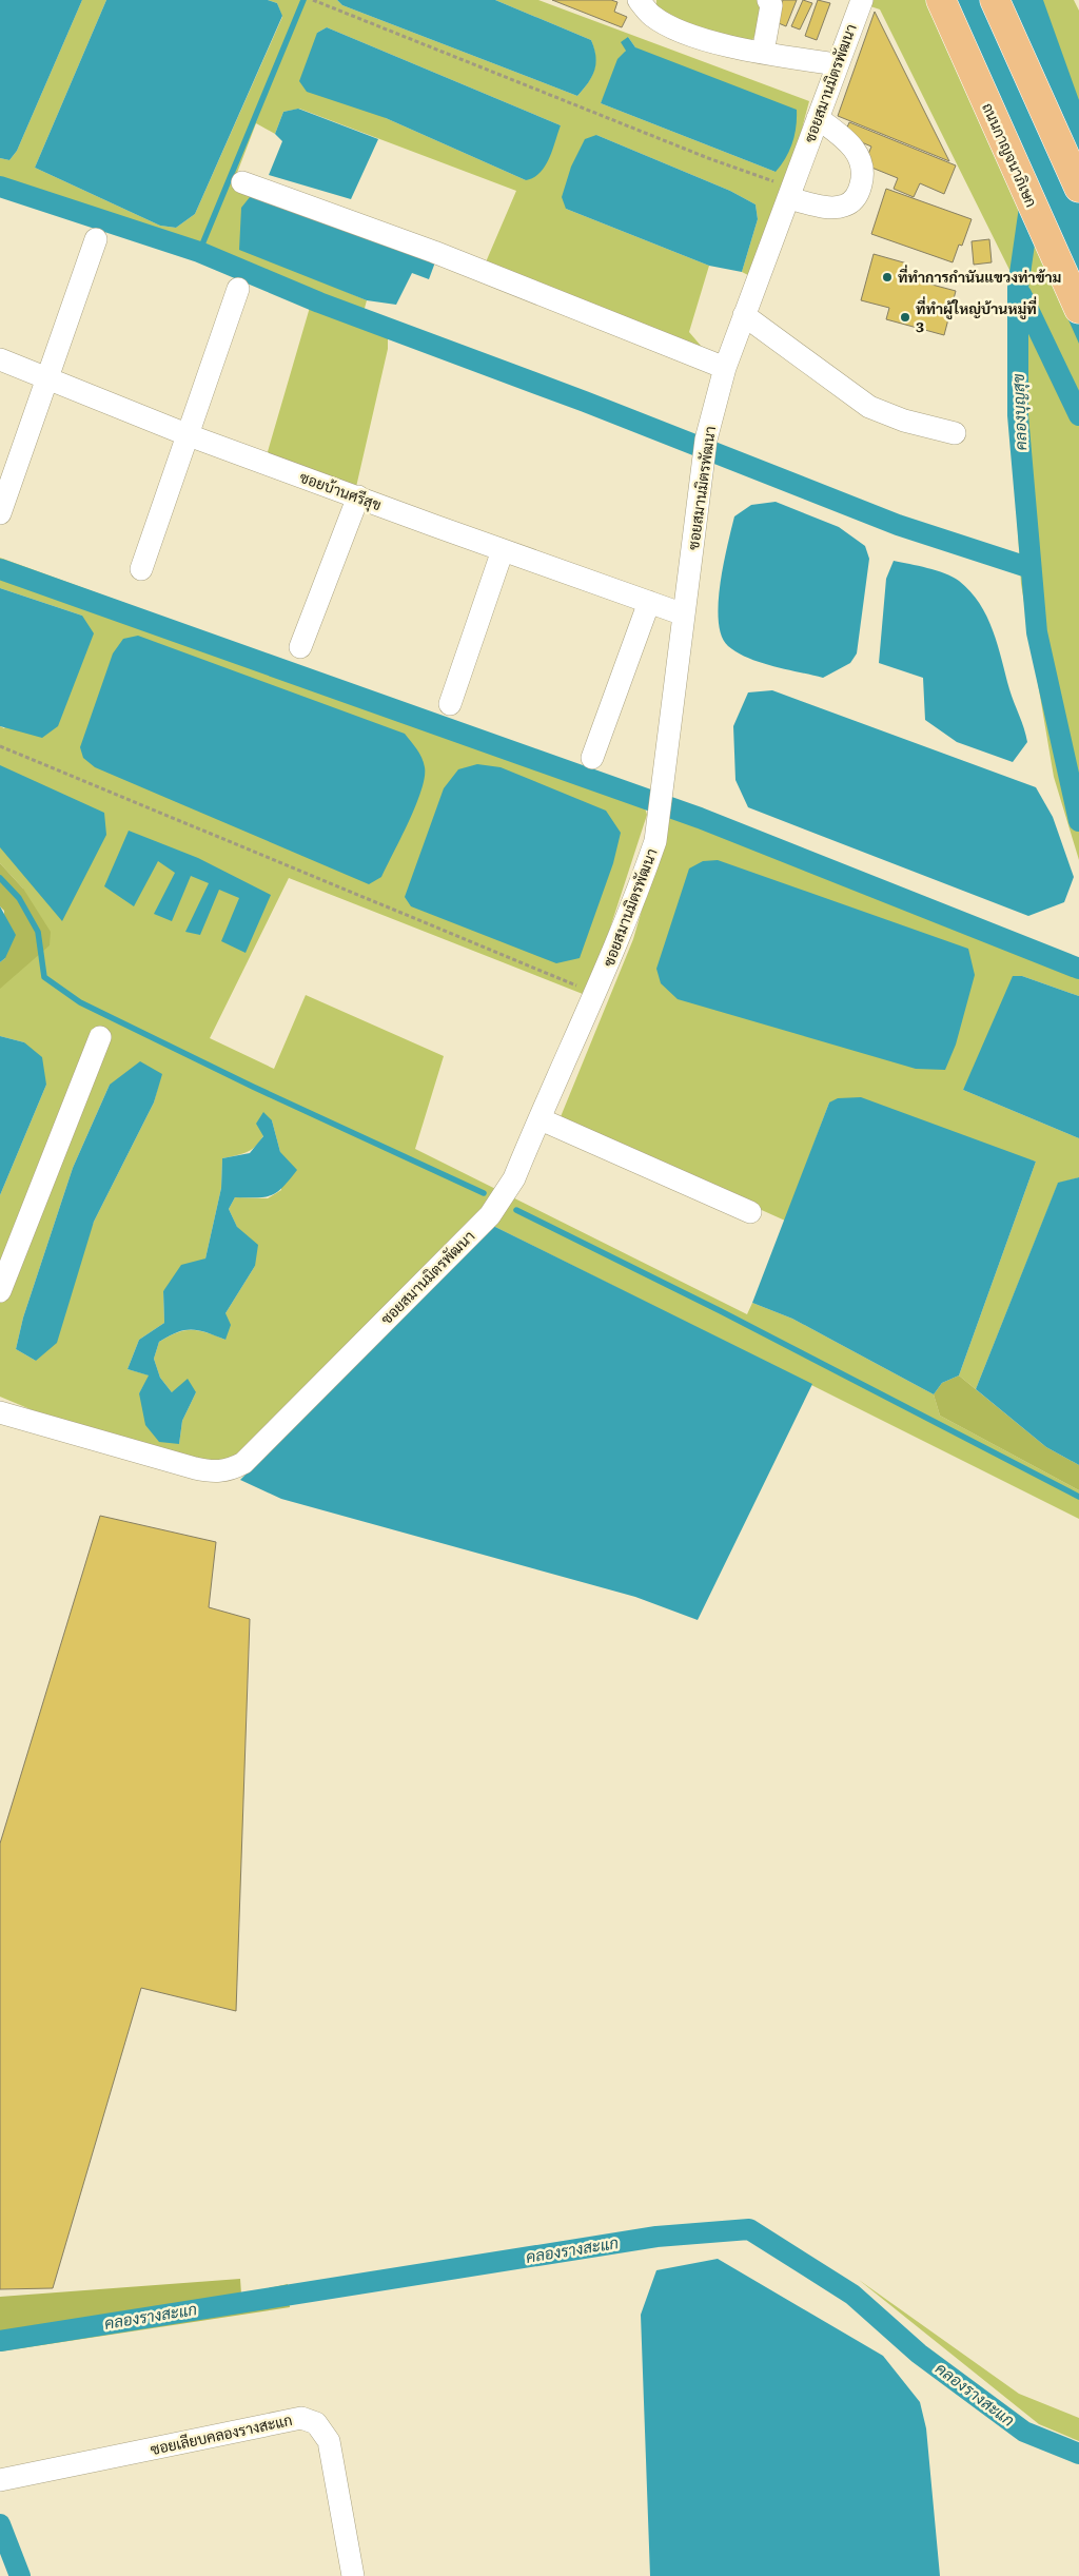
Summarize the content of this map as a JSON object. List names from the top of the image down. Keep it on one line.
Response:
{"streets":{"highway":["ถนนกาญจนาภิเษก"],"street":["ซอยสมานมิตรพัฒนา","ซอยบ้านศรีสุข","ซอยเลียบคลองรางสะแก"]},"crossings":[["ซอยสมานมิตรพัฒนา","ซอยบ้านศรีสุข"]],"water":["คลองบุญสุข","คลองรางสะแก"],"places":["ที่ทำการกำนันแขวงท่าข้าม","ที่ทำผู้ใหญ่บ้านหมู่ที่ 3"]}
